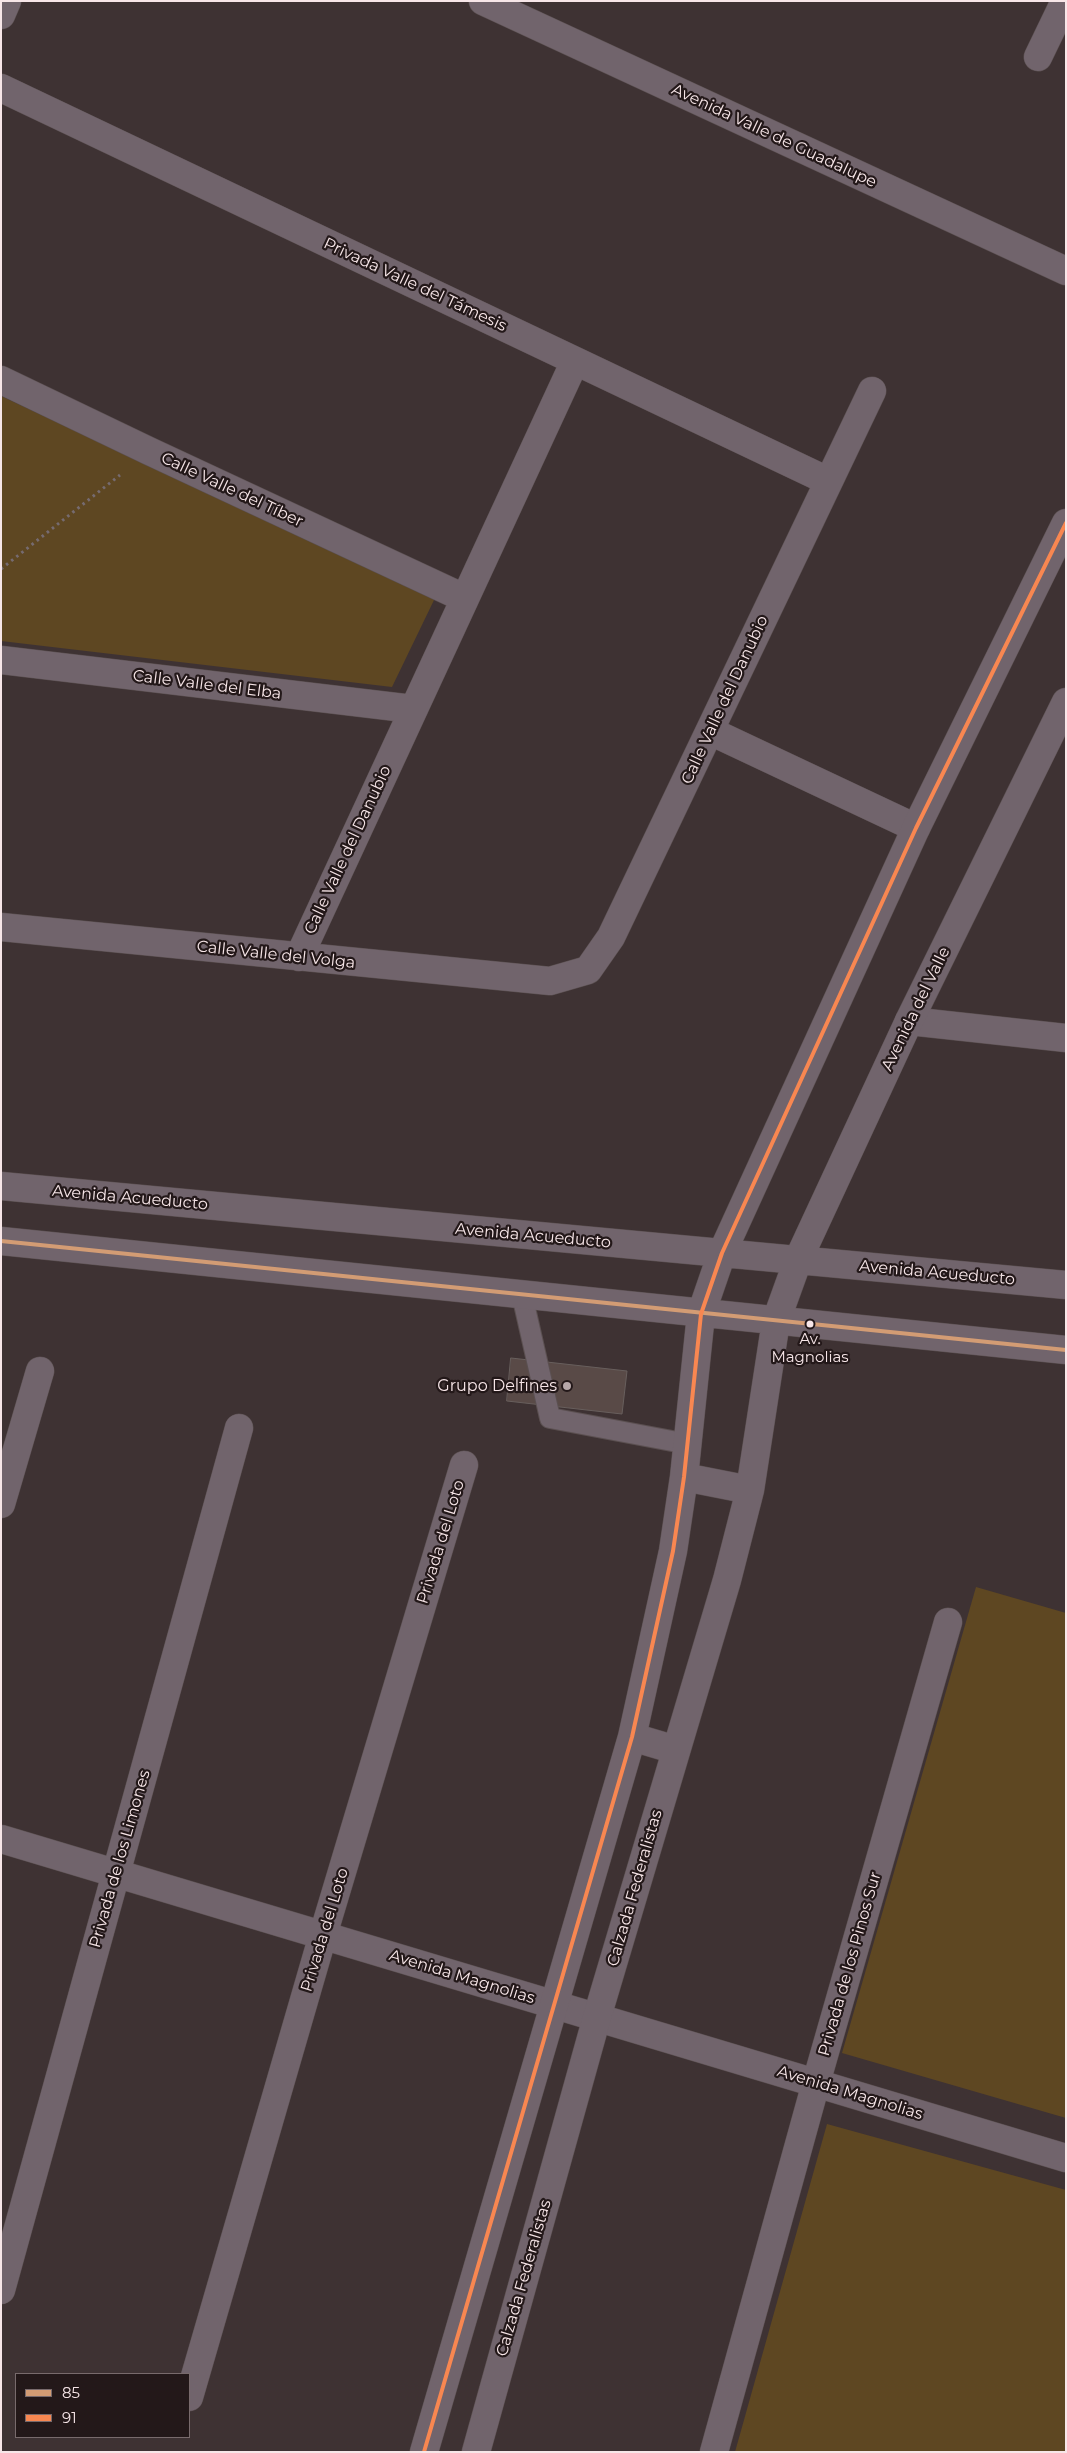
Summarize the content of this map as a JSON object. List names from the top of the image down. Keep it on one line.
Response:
{"streets":{"street":["Avenida Valle de Guadalupe","Privada Valle del Támesis","Calle Valle del Tíber","Calle Valle del Elba","Calle Valle del Danubio","Calle Valle del Volga","Avenida del Valle","Avenida Acueducto","Privada del Loto","Privada de los Limones","Calzada Federalistas","Privada de los Pinos Sur","Avenida Magnolias"]},"crossings":[["Privada Valle del Támesis","Calle Valle del Danubio"],["Calle Valle del Tíber","Calle Valle del Danubio"],["Calle Valle del Elba","Calle Valle del Danubio"],["Calle Valle del Danubio","Calle Valle del Volga"],["Avenida del Valle","Avenida Acueducto"],["Avenida del Valle","Calzada Federalistas"],["Privada del Loto","Avenida Magnolias"],["Privada de los Limones","Avenida Magnolias"],["Calzada Federalistas","Avenida Magnolias"],["Privada de los Pinos Sur","Avenida Magnolias"]],"places":["Av. Magnolias","Grupo Delfines"],"lines":["transit line 91","transit line 85"],"legend":["85","91"]}
